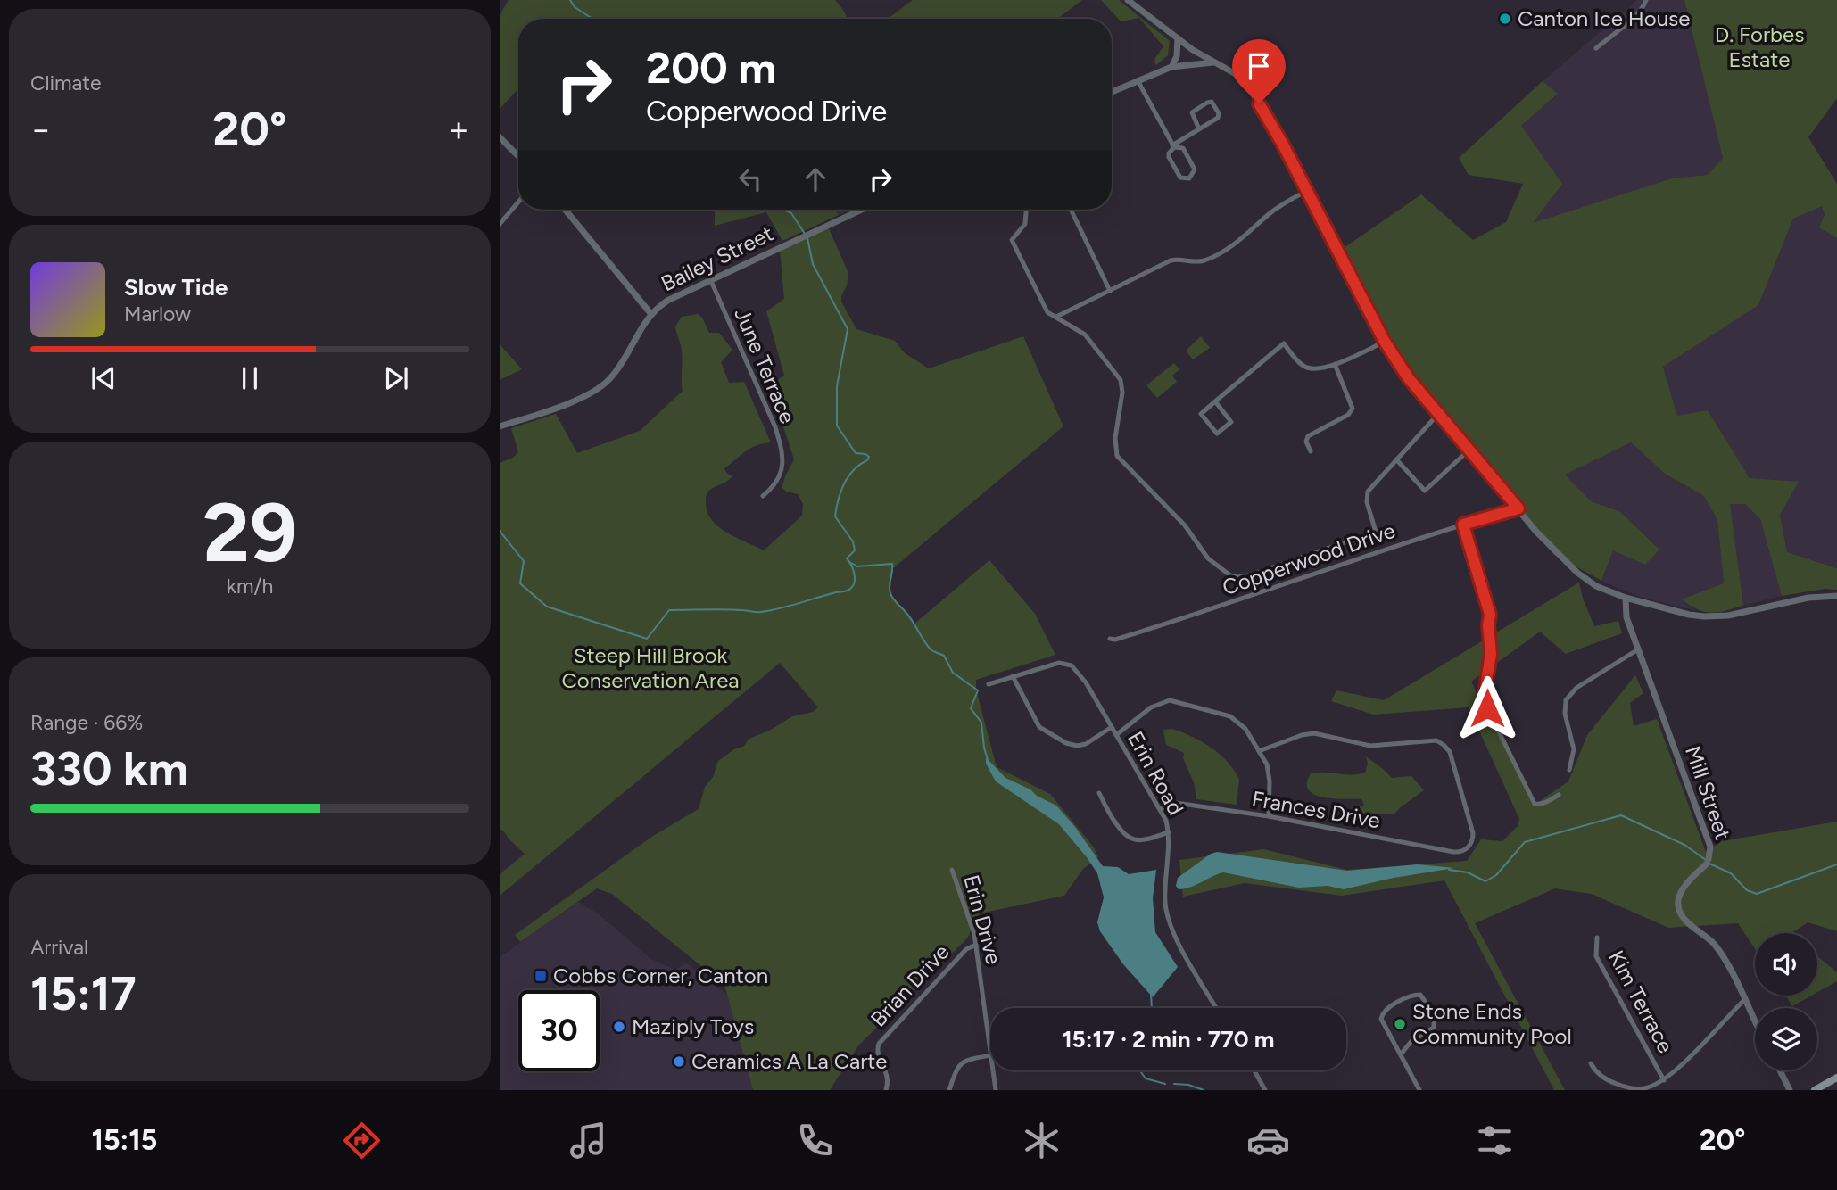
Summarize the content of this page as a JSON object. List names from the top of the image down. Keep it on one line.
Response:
{"streets":{"street":["Bailey Street","June Terrace","Copperwood Drive","Erin Road","Mill Street","Frances Drive","Erin Drive","Brian Drive","Kim Terrace"]},"crossings":[["Bailey Street","June Terrace"],["Erin Road","Frances Drive"],["Erin Drive","Brian Drive"]],"parks":["D. Forbes Estate","Steep Hill Brook Conservation Area"],"places":{"other":["Canton Ice House","Stone Ends Community Pool","Maziply Toys","Ceramics A La Carte"],"transit":["Cobbs Corner, Canton"]},"page":{"tile":["Climate",["29","km/h"],["Range · 66%","330 km"],["Arrival","15:17"]],"turn":["200 m","Copperwood Drive"],"heat":["−","20°","+"],"song":["Slow Tide","Marlow"],"limit":"30","trip":"15:17 · 2 min · 770 m","tabs":["15:15","20°"]}}
